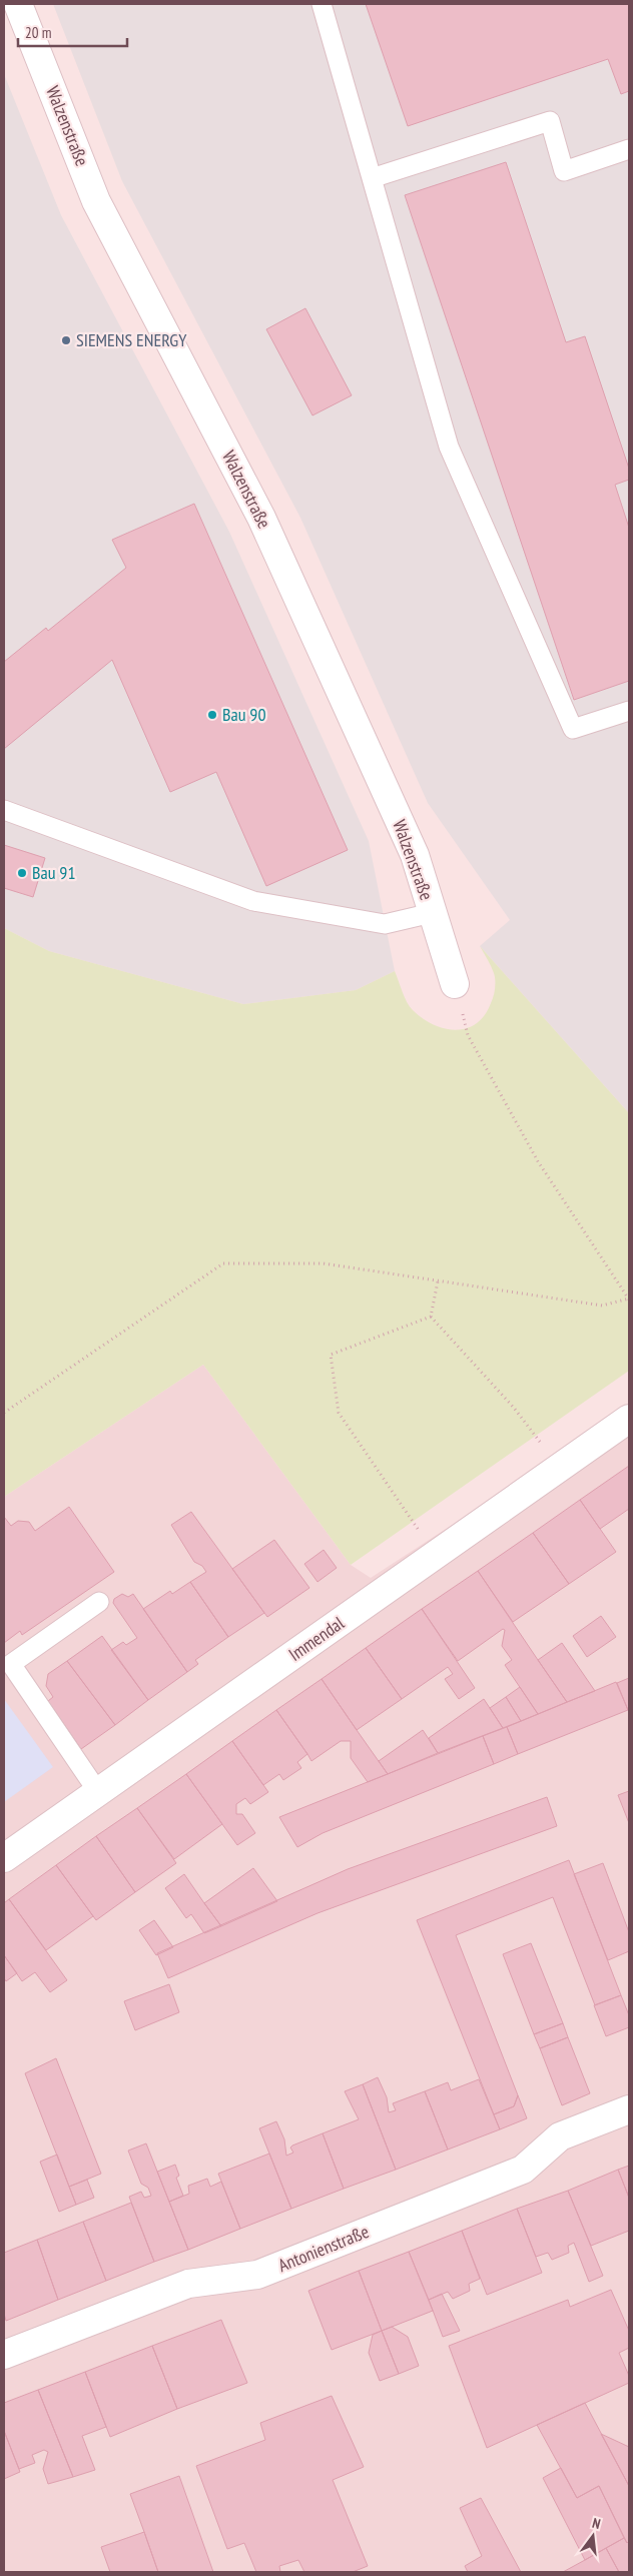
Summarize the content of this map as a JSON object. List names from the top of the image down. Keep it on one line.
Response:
{"streets":{"street":["Walzenstraße","Immendal","Antonienstraße"]},"places":["SIEMENS ENERGY","Bau 90","Bau 91"],"scale_bar":"20 m","north":"top"}
